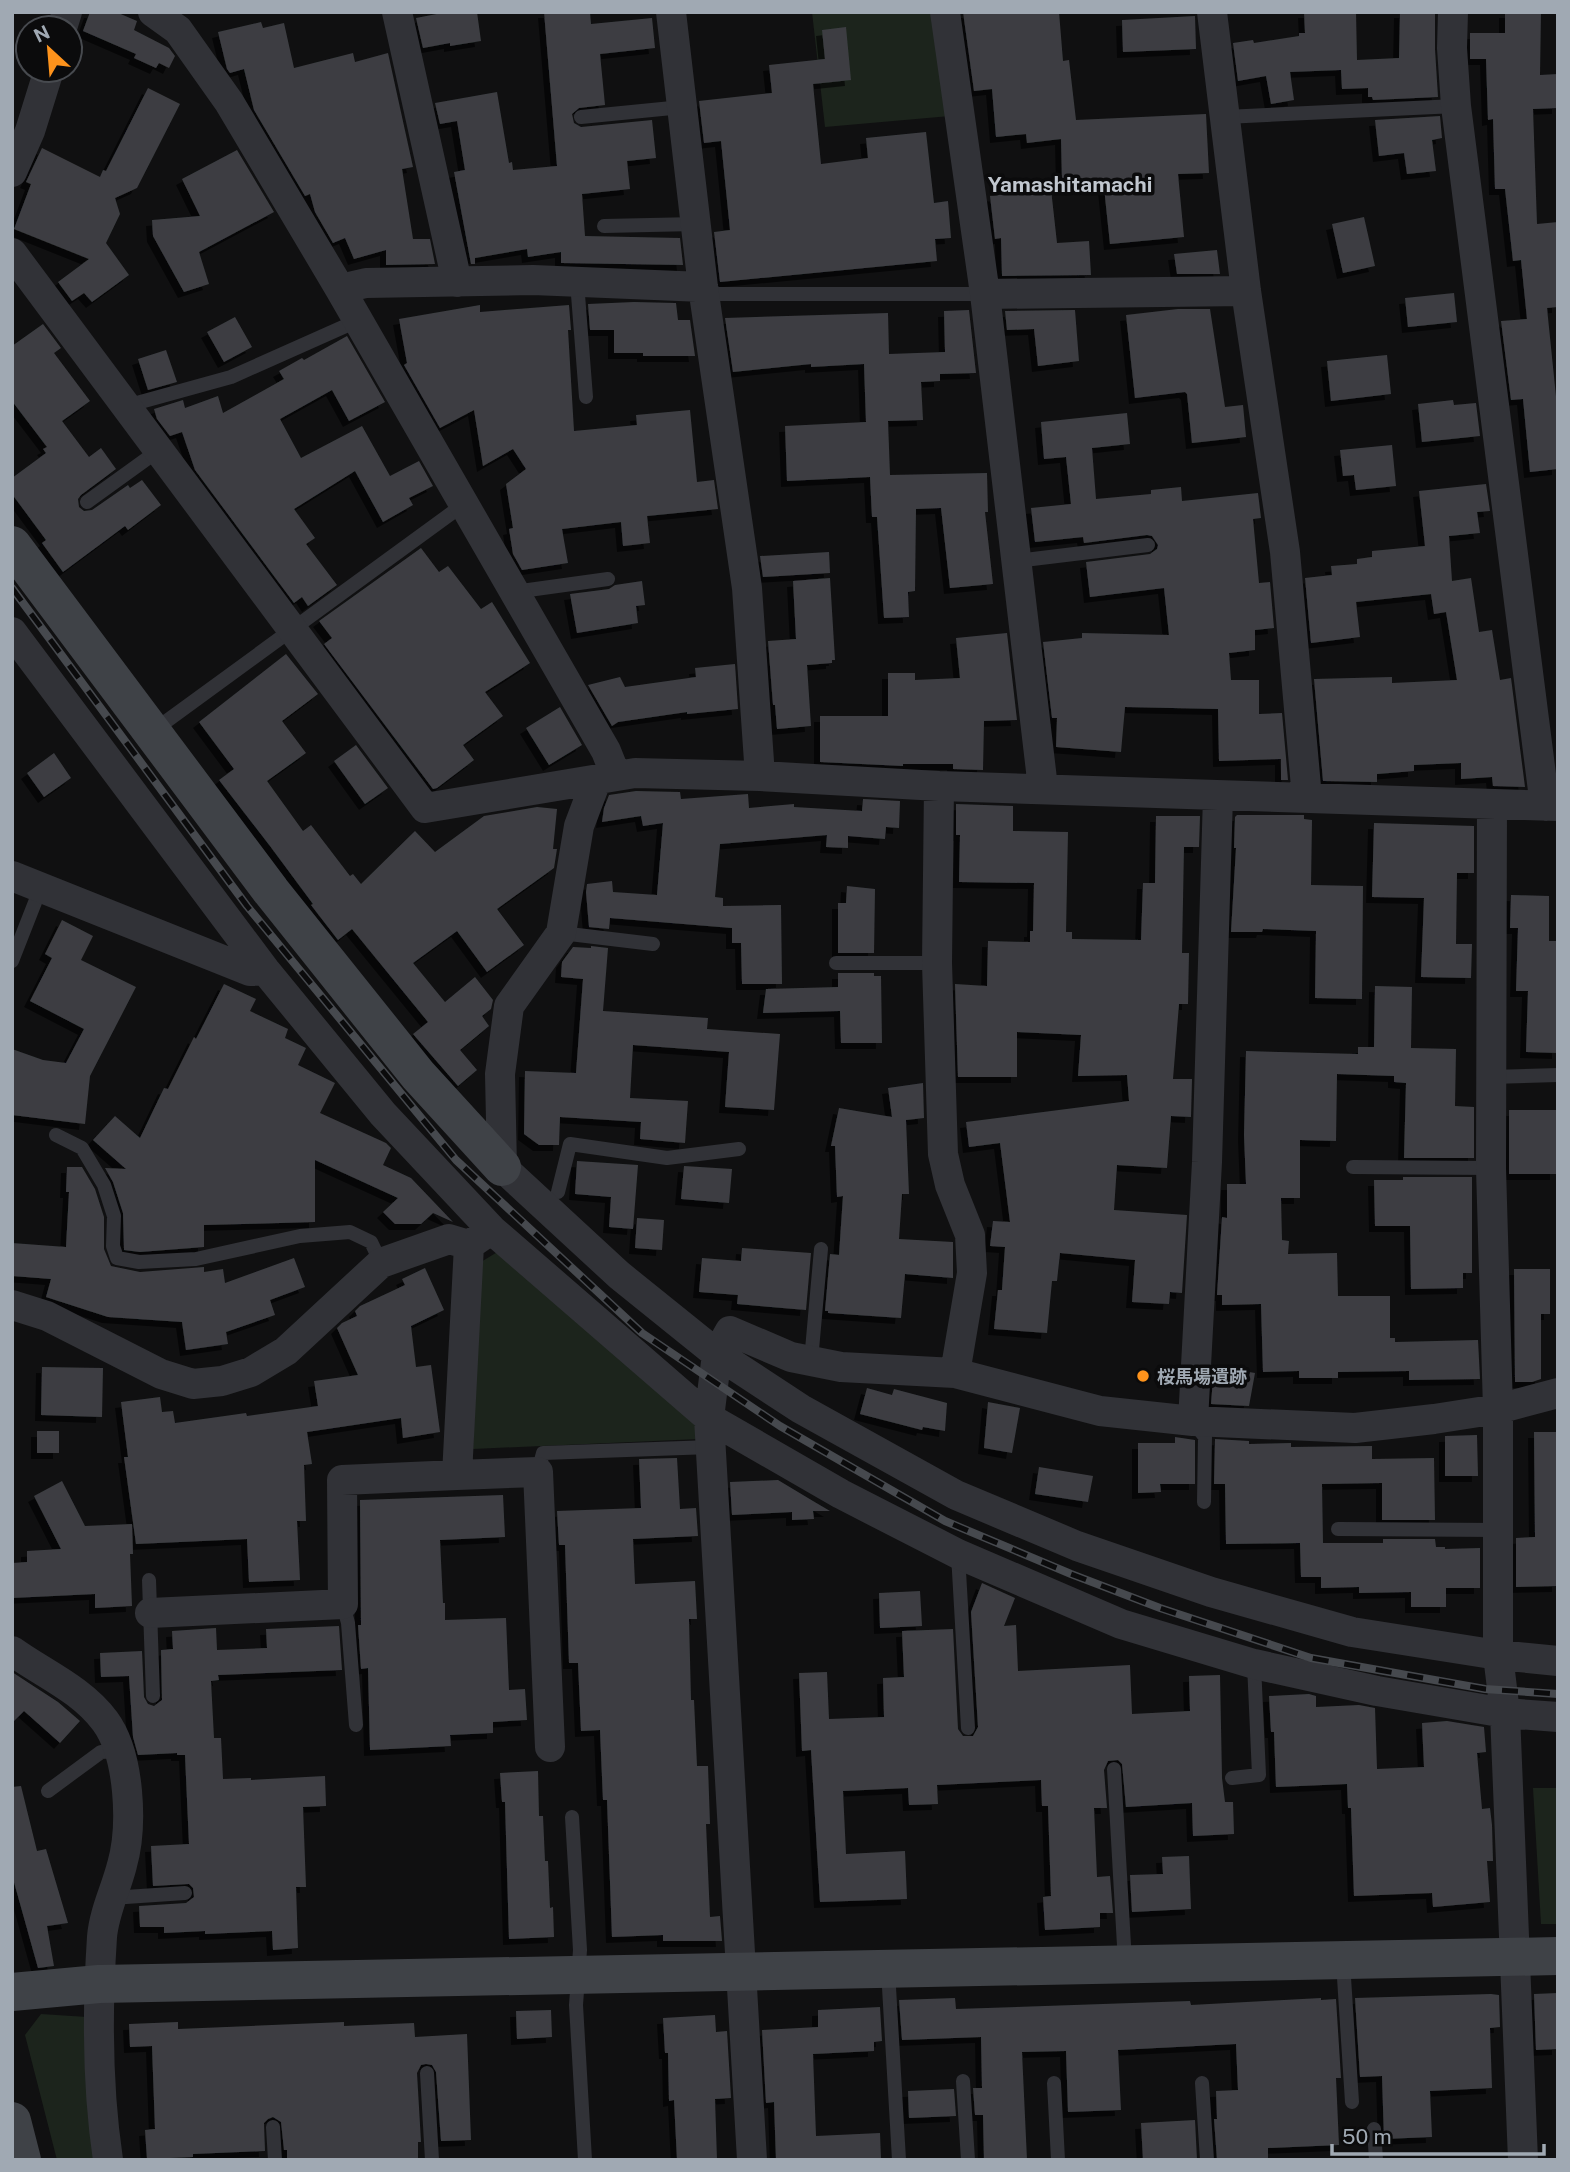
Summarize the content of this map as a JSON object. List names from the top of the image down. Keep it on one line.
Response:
{"districts":["Yamashitamachi"],"places":["桜馬場遺跡"],"scale_bar":"50 m","north":"top left"}
